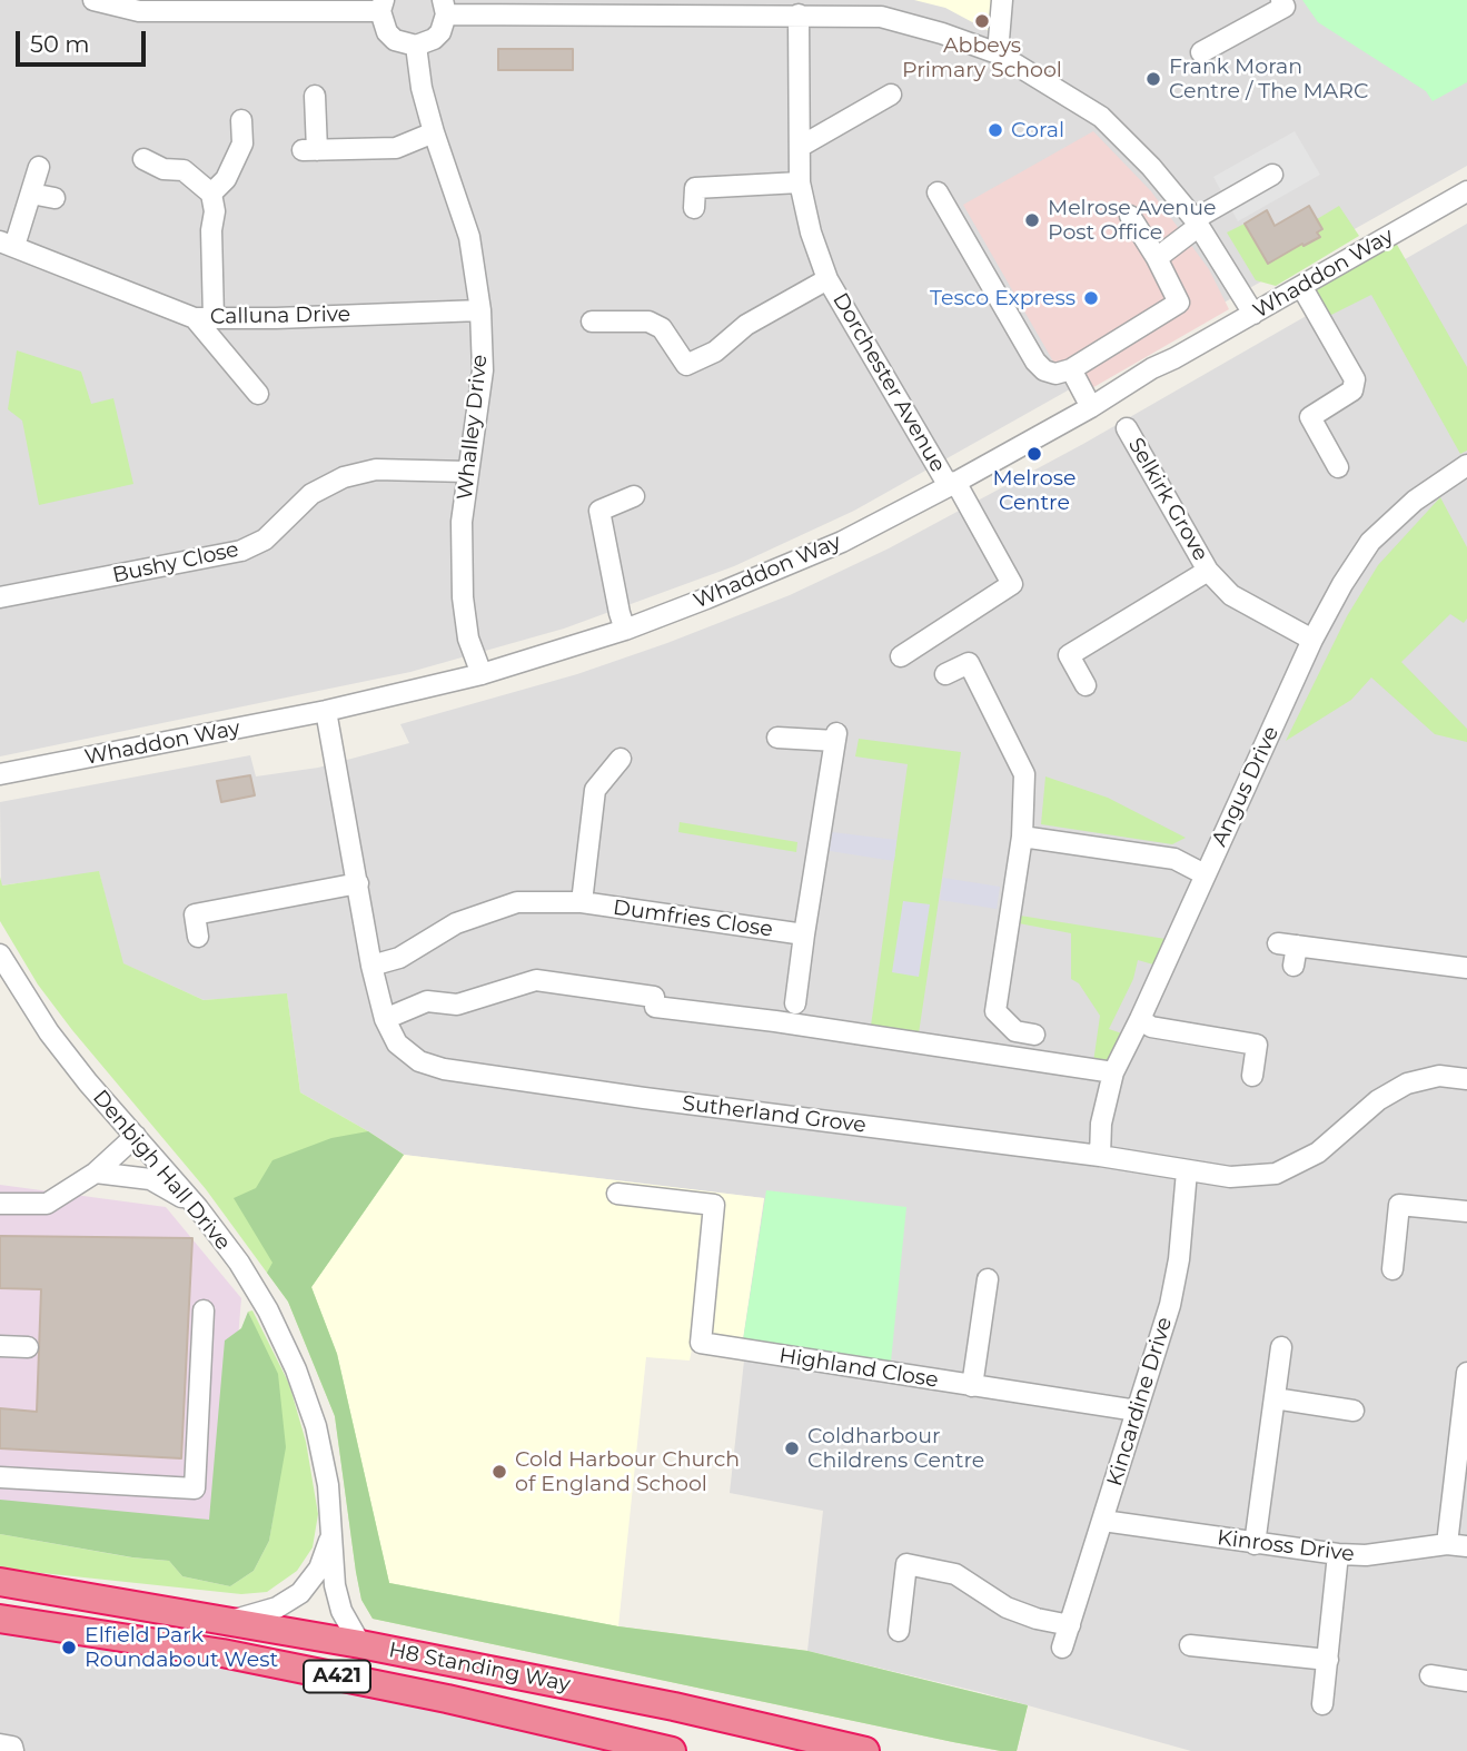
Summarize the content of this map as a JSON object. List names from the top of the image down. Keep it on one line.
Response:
{"streets":{"highway":["H8 Standing Way","A421"],"street":["Whaddon Way","Calluna Drive","Dorchester Avenue","Whalley Drive","Selkirk Grove","Bushy Close","Angus Drive","Dumfries Close","Sutherland Grove","Denbigh Hall Drive","Highland Close","Kincardine Drive","Kinross Drive"]},"crossings":[["Whaddon Way","Dorchester Avenue"],["Whaddon Way","Whalley Drive"],["Whaddon Way","Sutherland Grove"],["Calluna Drive","Whalley Drive"],["Whalley Drive","Bushy Close"],["Selkirk Grove","Angus Drive"],["Angus Drive","Sutherland Grove"],["Dumfries Close","Sutherland Grove"],["Sutherland Grove","Kincardine Drive"],["Denbigh Hall Drive","H8 Standing Way"],["Highland Close","Kincardine Drive"],["Kincardine Drive","Kinross Drive"]],"places":["Abbeys Primary School","Frank Moran Centre / The MARC","Coral","Melrose Avenue Post Office","Tesco Express","Melrose Centre","Coldharbour Childrens Centre","Cold Harbour Church of England School","Elfield Park Roundabout West"],"scale_bar":"50 m"}
